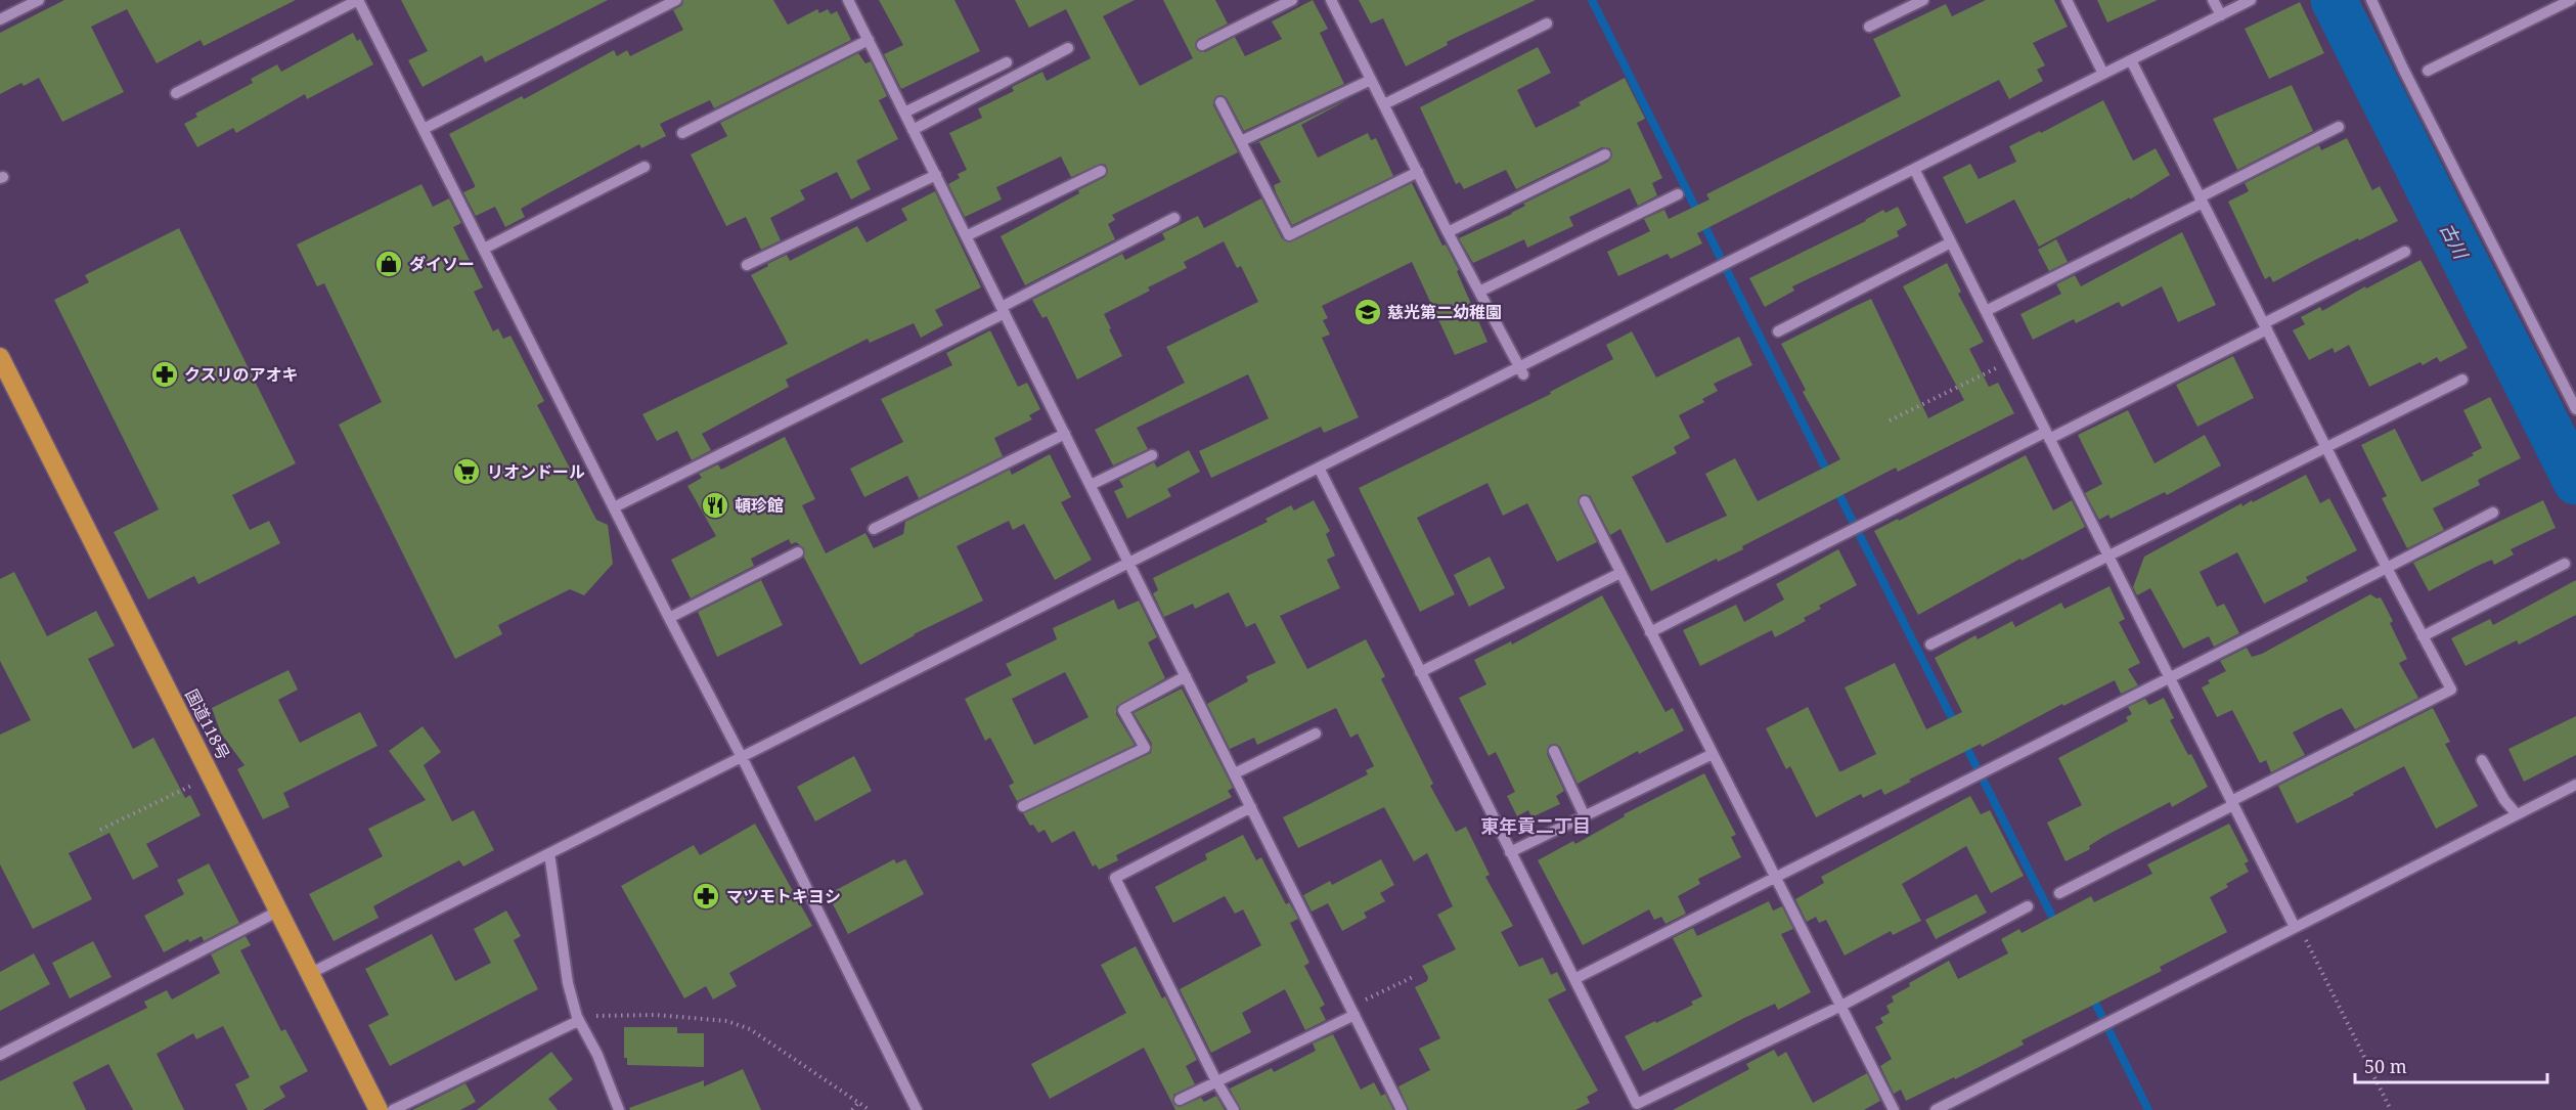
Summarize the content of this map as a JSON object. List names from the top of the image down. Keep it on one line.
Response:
{"streets":{"highway":["国道118号"]},"districts":["東年貢二丁目"],"water":["古川"],"places":{"shop":["ダイソー"],"school or university":["慈光第二幼稚園"],"pharmacy":["クスリのアオキ","マツモトキヨシ"],"supermarket":["リオンドール"],"restaurant":["頓珍館"]},"scale_bar":"50 m"}
